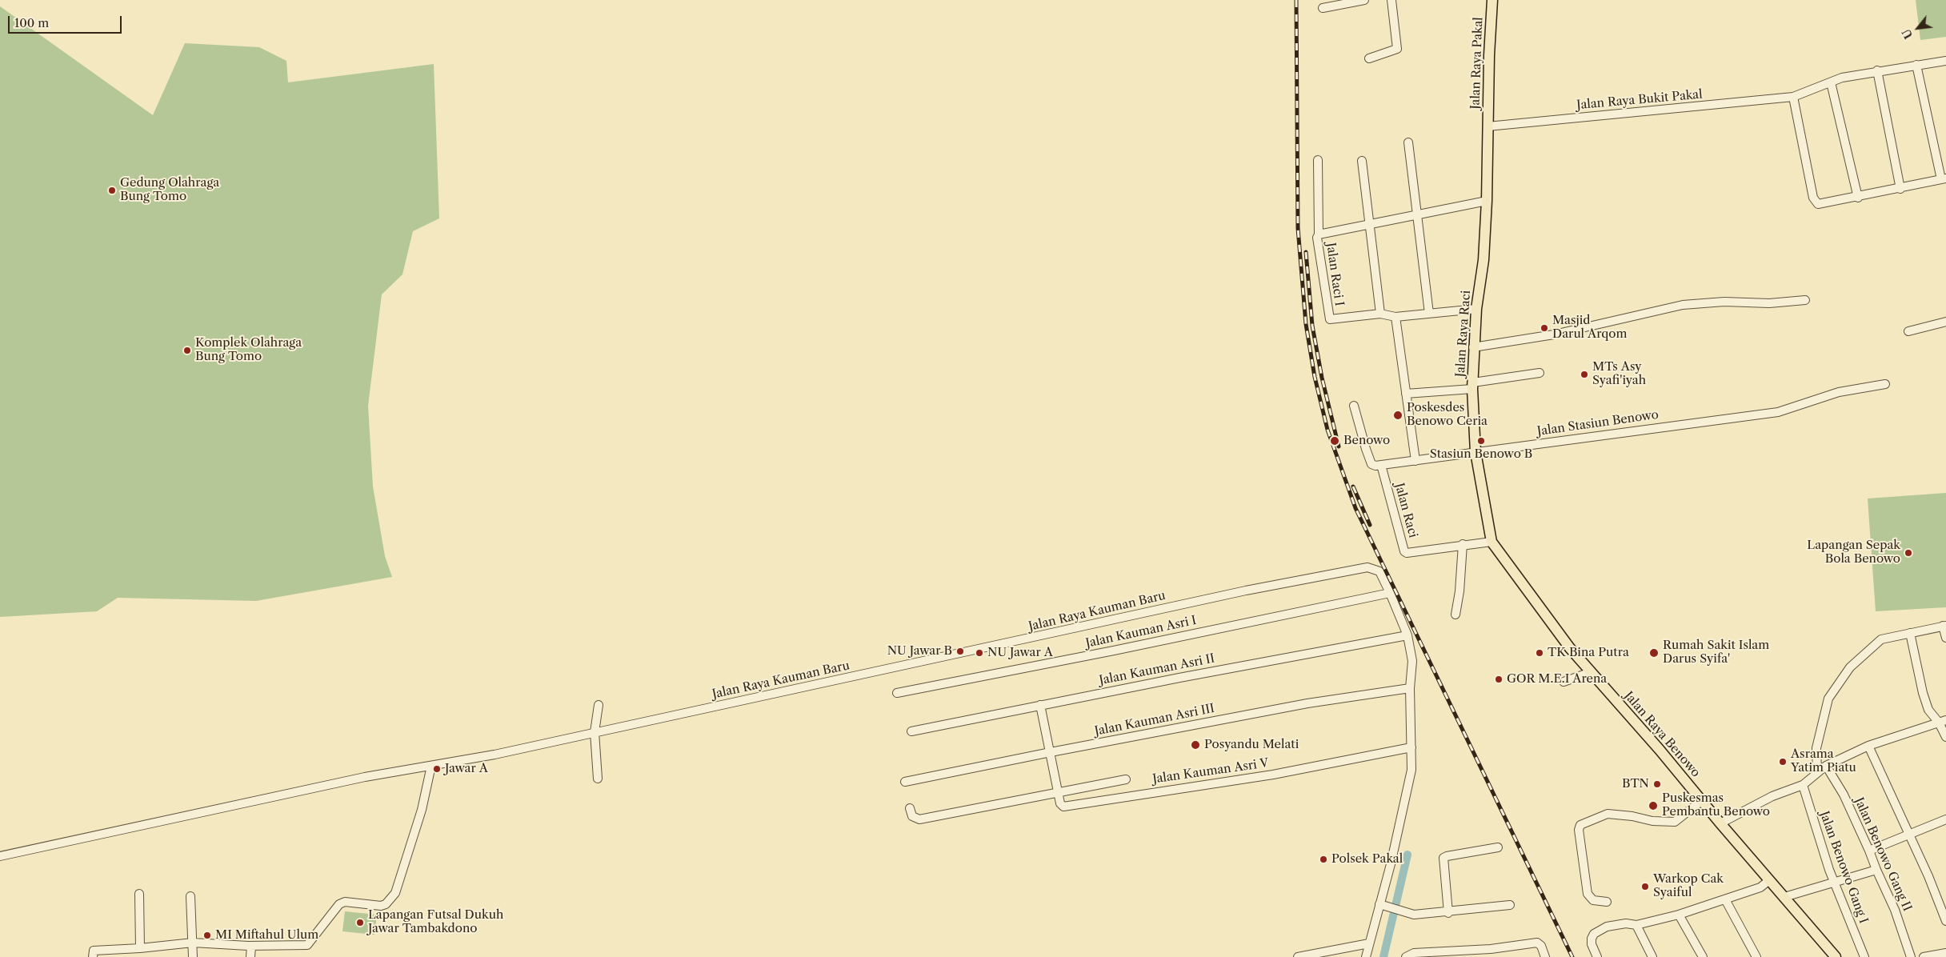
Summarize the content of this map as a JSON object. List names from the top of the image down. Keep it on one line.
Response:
{"streets":{"main road":["Jalan Raya Pakal","Jalan Raya Raci","Jalan Raya Benowo"],"street":["Jalan Raya Bukit Pakal","Jalan Raci I","Jalan Stasiun Benowo","Jalan Raci","Jalan Raya Kauman Baru","Jalan Kauman Asri I","Jalan Kauman Asri II","Jalan Kauman Asri III","Jalan Kauman Asri V","Jalan Benowo Gang II","Jalan Benowo Gang I"]},"crossings":[["Jalan Raya Pakal","Jalan Raya Bukit Pakal"],["Jalan Raya Pakal","Jalan Raya Raci"],["Jalan Raya Bukit Pakal","Jalan Raya Raci"],["Jalan Raci I","Jalan Raya Raci"],["Jalan Raya Raci","Jalan Stasiun Benowo"],["Jalan Raya Raci","Jalan Raci"],["Jalan Raya Raci","Jalan Raya Benowo"],["Jalan Stasiun Benowo","Jalan Raci"],["Jalan Raci","Jalan Raya Benowo"],["Jalan Raya Kauman Baru","Jalan Kauman Asri I"],["Jalan Raya Kauman Baru","Jalan Kauman Asri II"],["Jalan Raya Kauman Baru","Jalan Kauman Asri III"],["Jalan Raya Kauman Baru","Jalan Kauman Asri V"]],"places":["Gedung Olahraga Bung Tomo","Masjid Darul Arqom","Komplek Olahraga Bung Tomo","MTs Asy Syafi'iyah","Poskesdes Benowo Ceria","Benowo","Stasiun Benowo B","Lapangan Sepak Bola Benowo","NU Jawar B","NU Jawar A","TK Bina Putra","Rumah Sakit Islam Darus Syifa'","GOR M.E.I Arena","Posyandu Melati","Asrama Yatim Piatu","Jawar A","BTN","Puskesmas Pembantu Benowo","Polsek Pakal","Warkop Cak Syaiful","Lapangan Futsal Dukuh Jawar Tambakdono","MI Miftahul Ulum"],"scale_bar":"100 m","north":"bottom left"}
